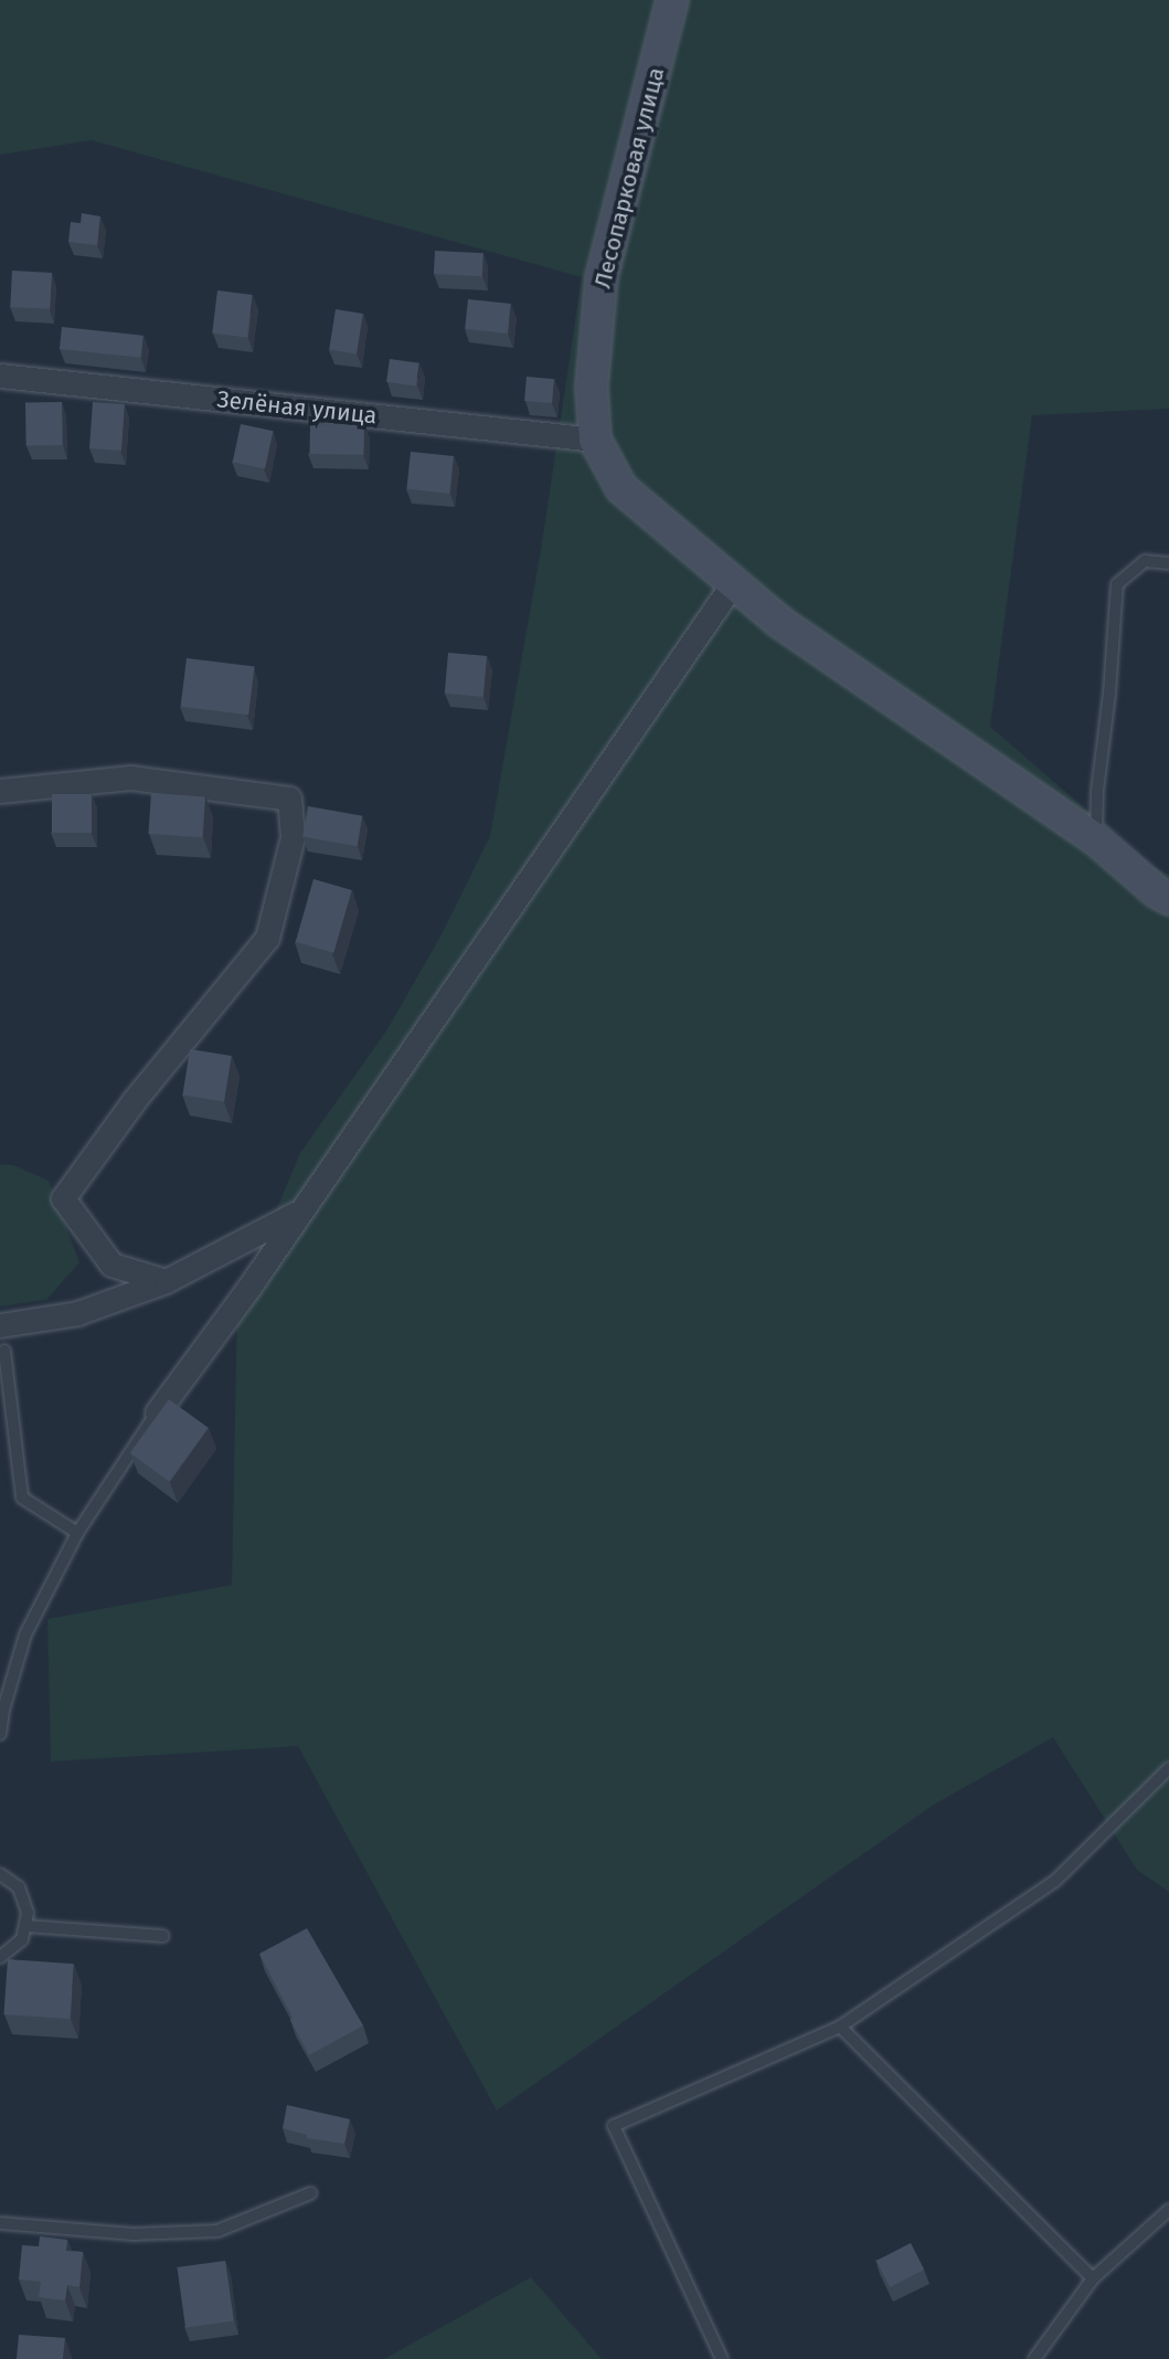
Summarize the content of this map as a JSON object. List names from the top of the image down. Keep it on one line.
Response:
{"streets":{"street":["Лесопарковая улица","Зелёная улица"]},"crossings":[["Лесопарковая улица","Зелёная улица"]]}
